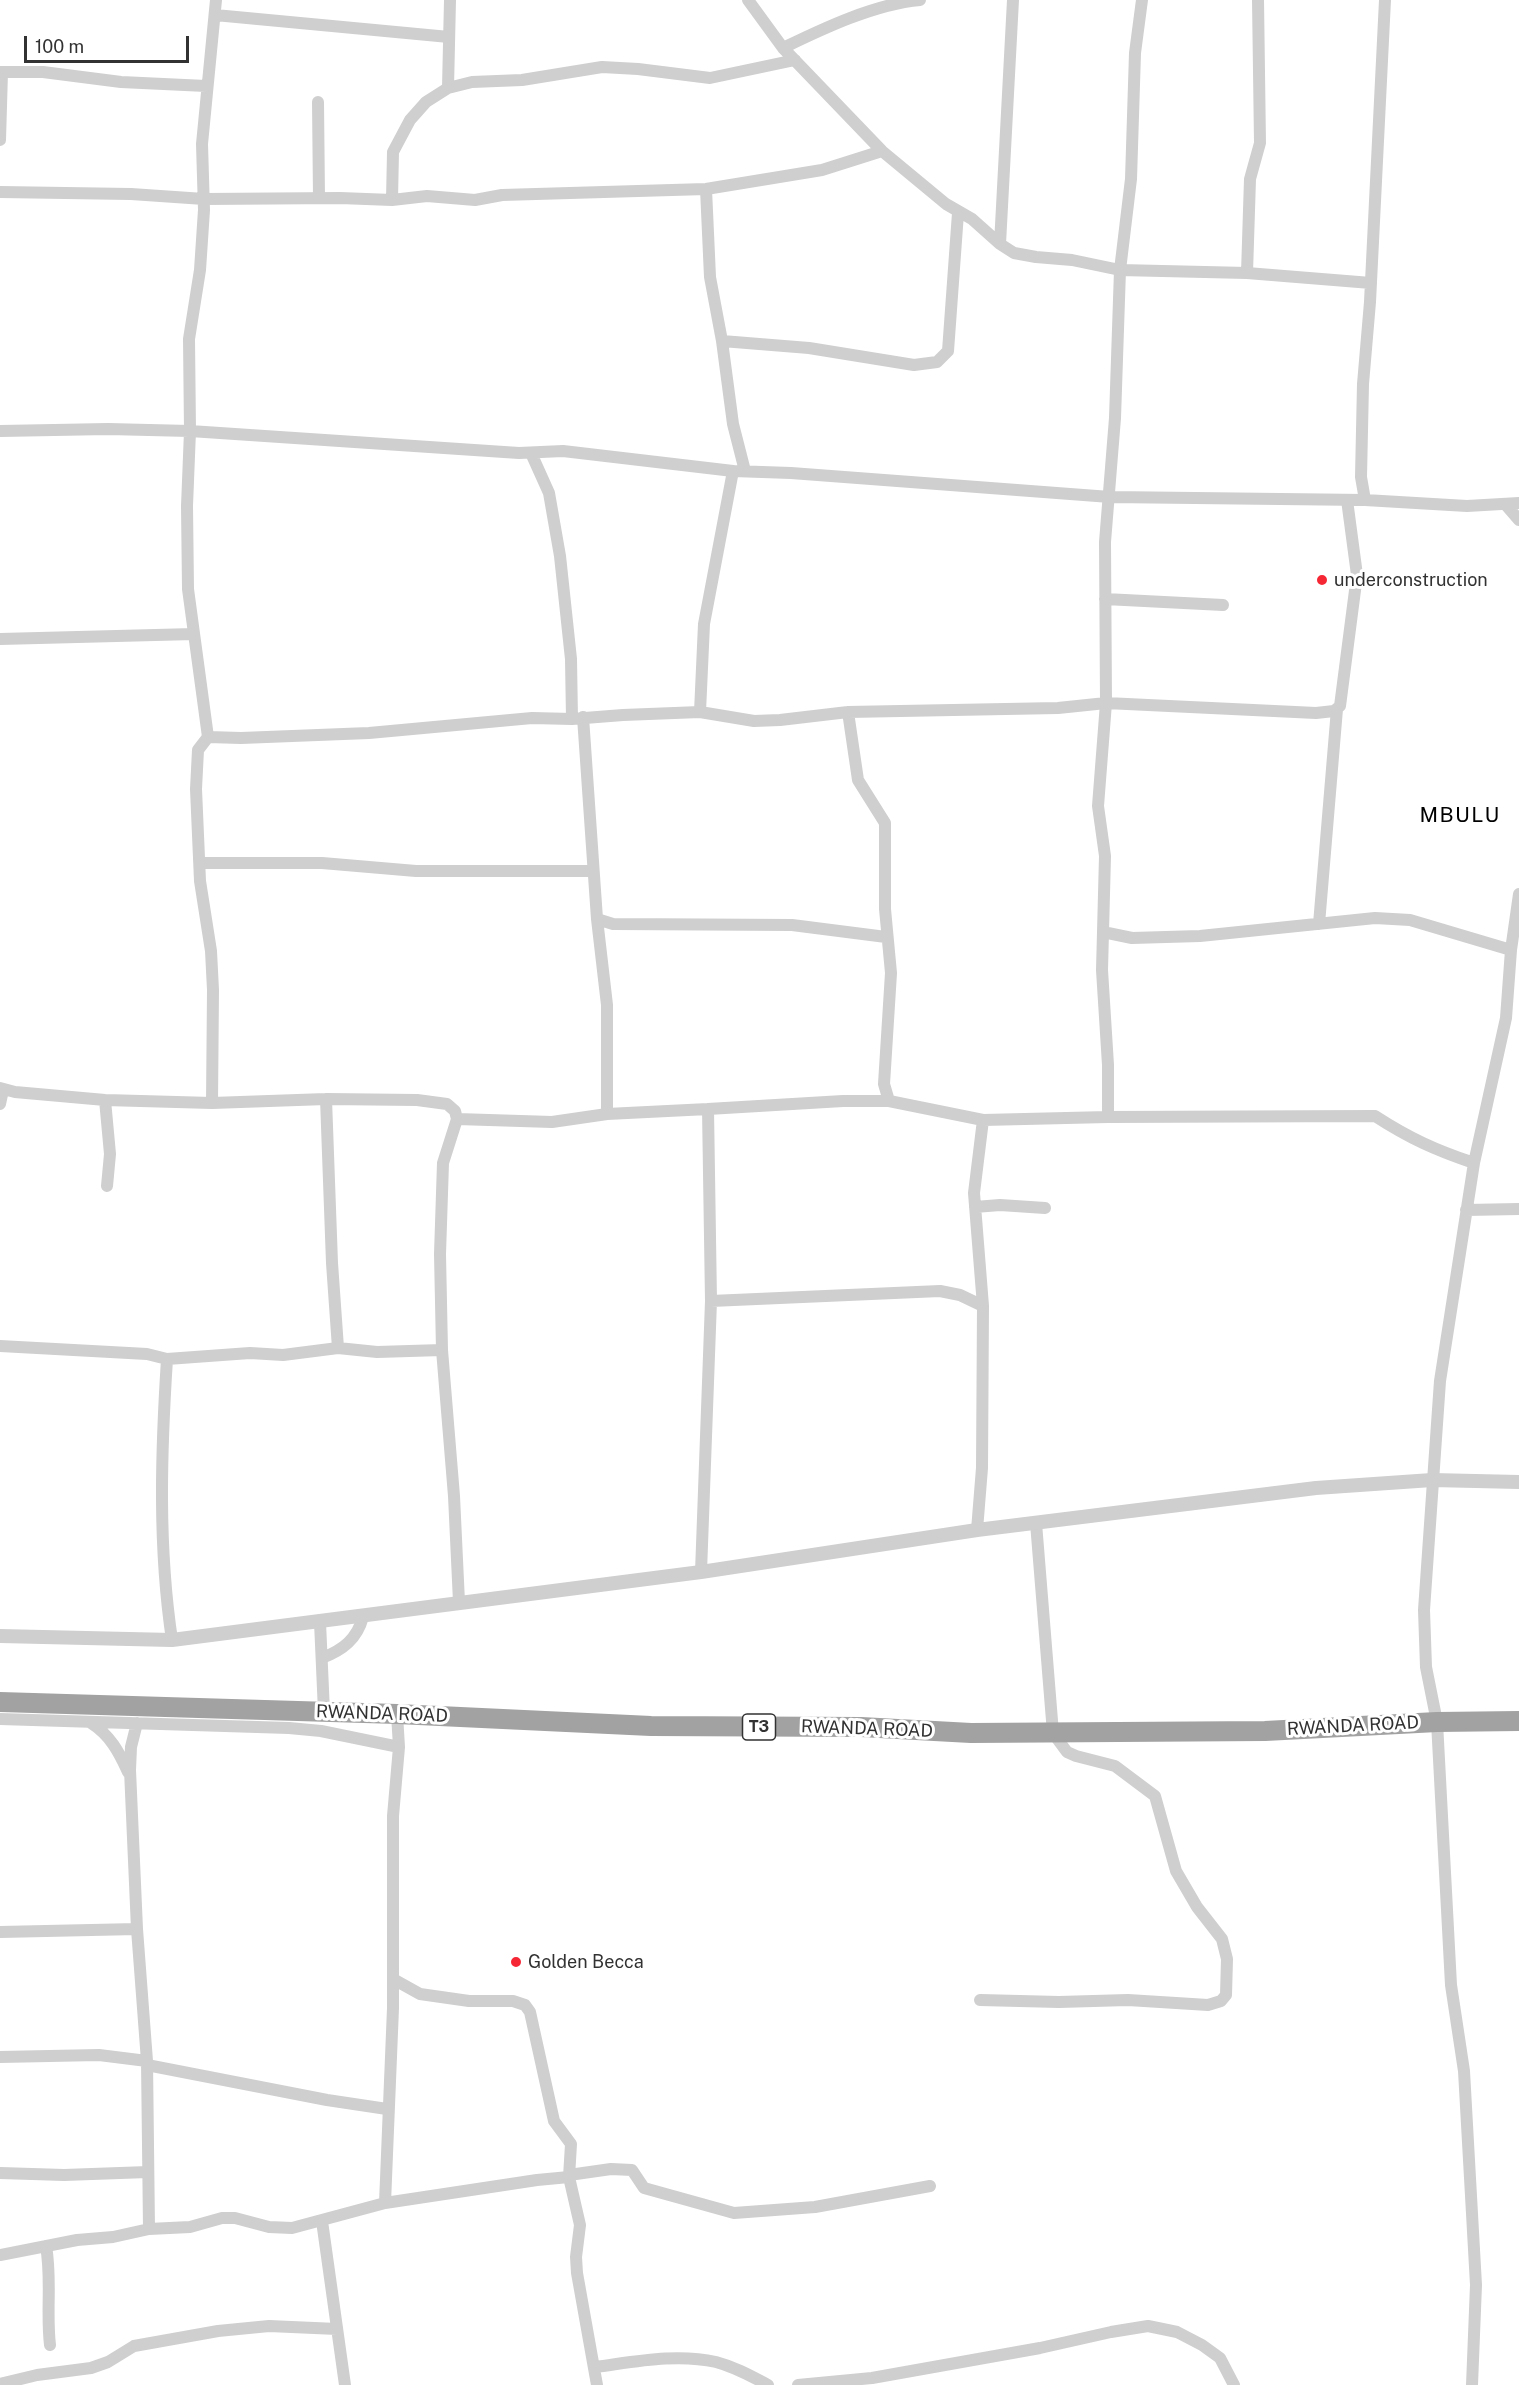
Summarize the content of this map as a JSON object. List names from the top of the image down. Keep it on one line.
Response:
{"streets":{"highway":["RWANDA ROAD","T3"]},"districts":["MBULU"],"places":["underconstruction","Golden Becca"],"scale_bar":"100 m"}
